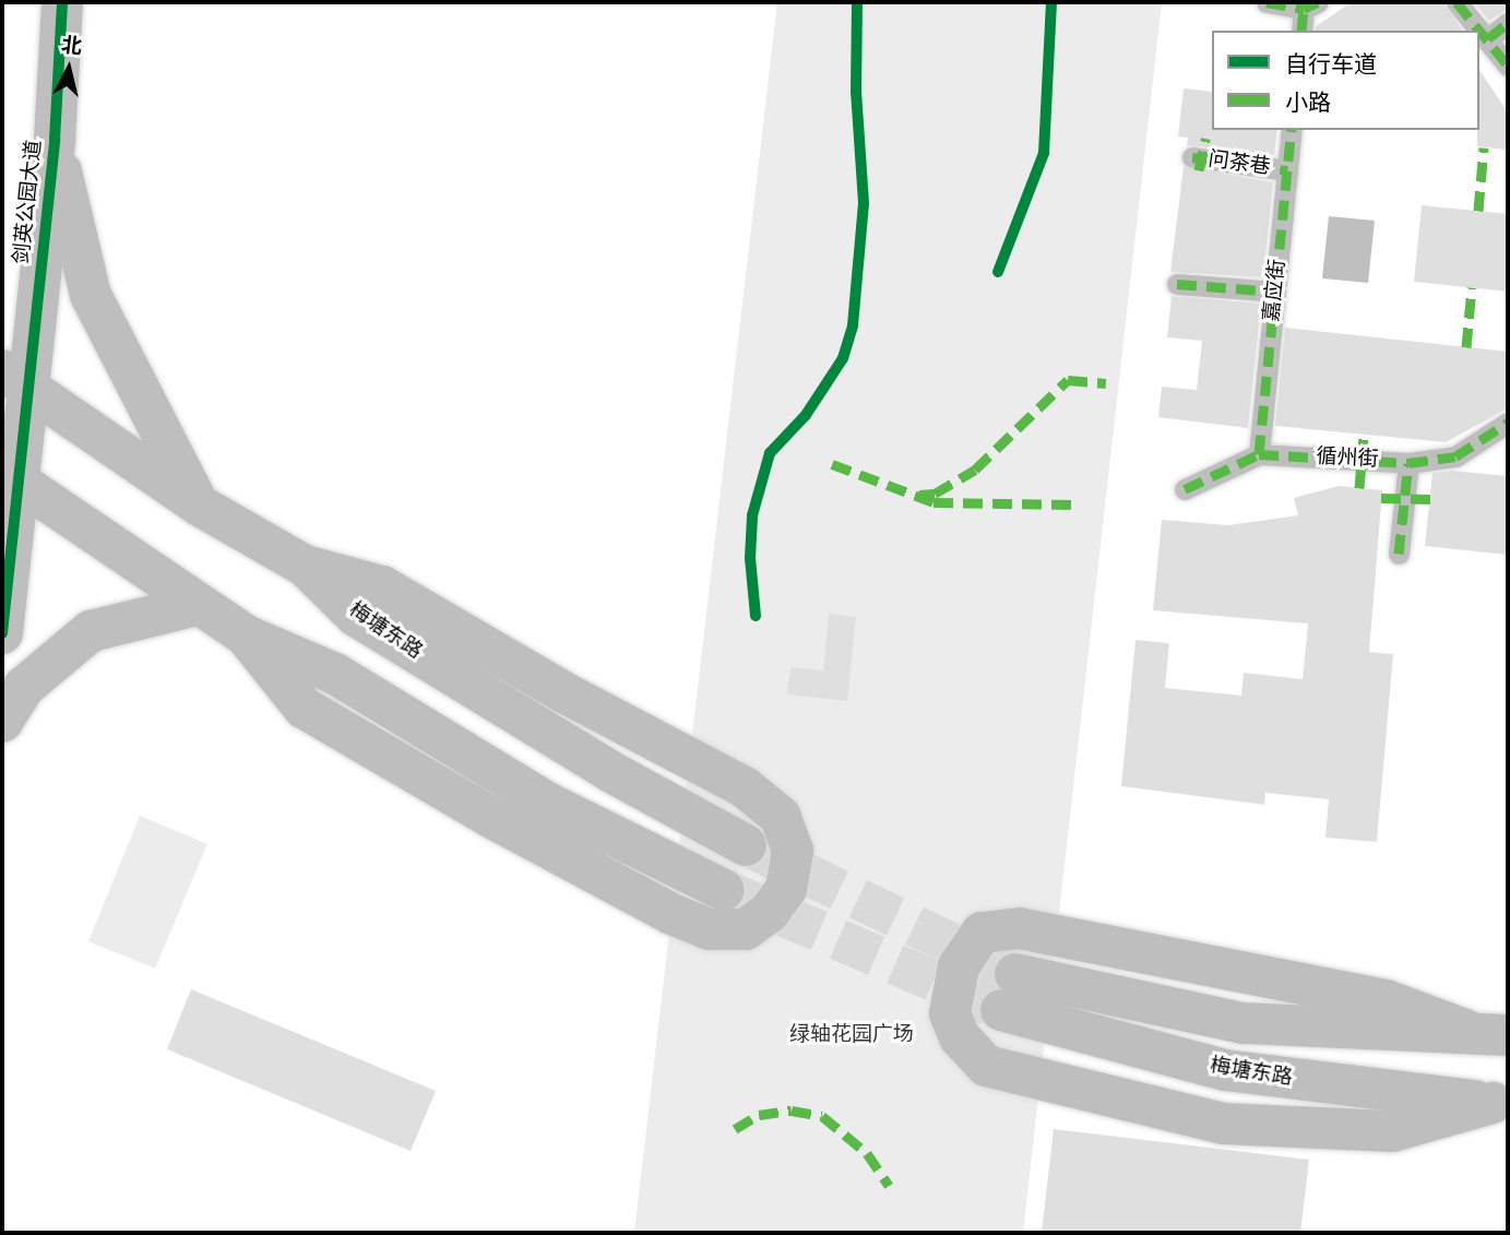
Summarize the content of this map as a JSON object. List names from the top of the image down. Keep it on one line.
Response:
{"streets":{"main road":["剑英公园大道","梅塘东路"],"street":["问茶巷","嘉应街","循州街"]},"crossings":[["问茶巷","嘉应街"],["剑英公园大道","梅塘东路"],["嘉应街","循州街"]],"parks":["绿轴花园广场"],"legend":["自行车道","小路"],"north":"top"}
